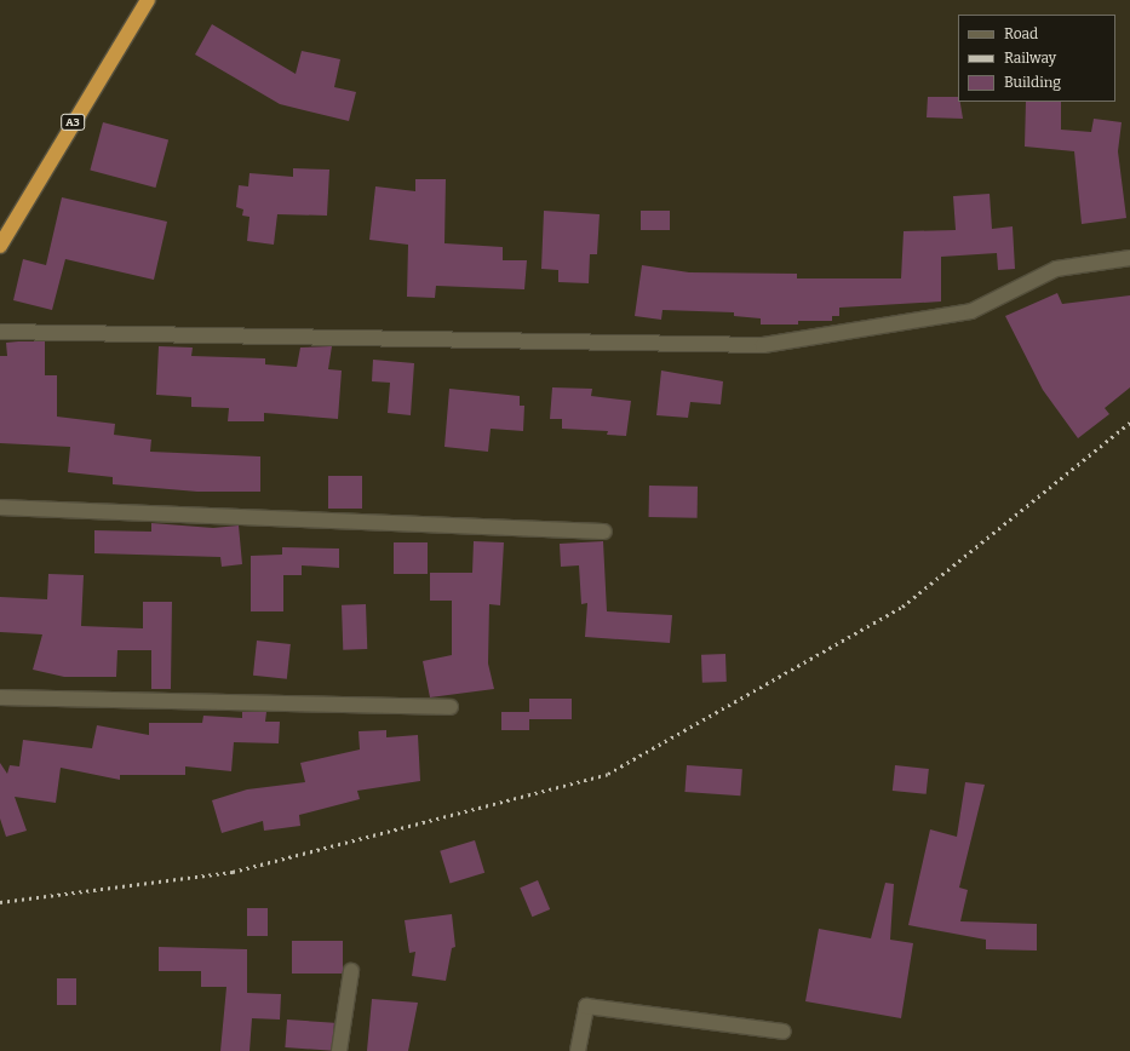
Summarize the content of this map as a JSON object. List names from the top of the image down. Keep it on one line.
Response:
{"streets":{"highway":["A3"]},"legend":["Road","Railway","Building"]}
